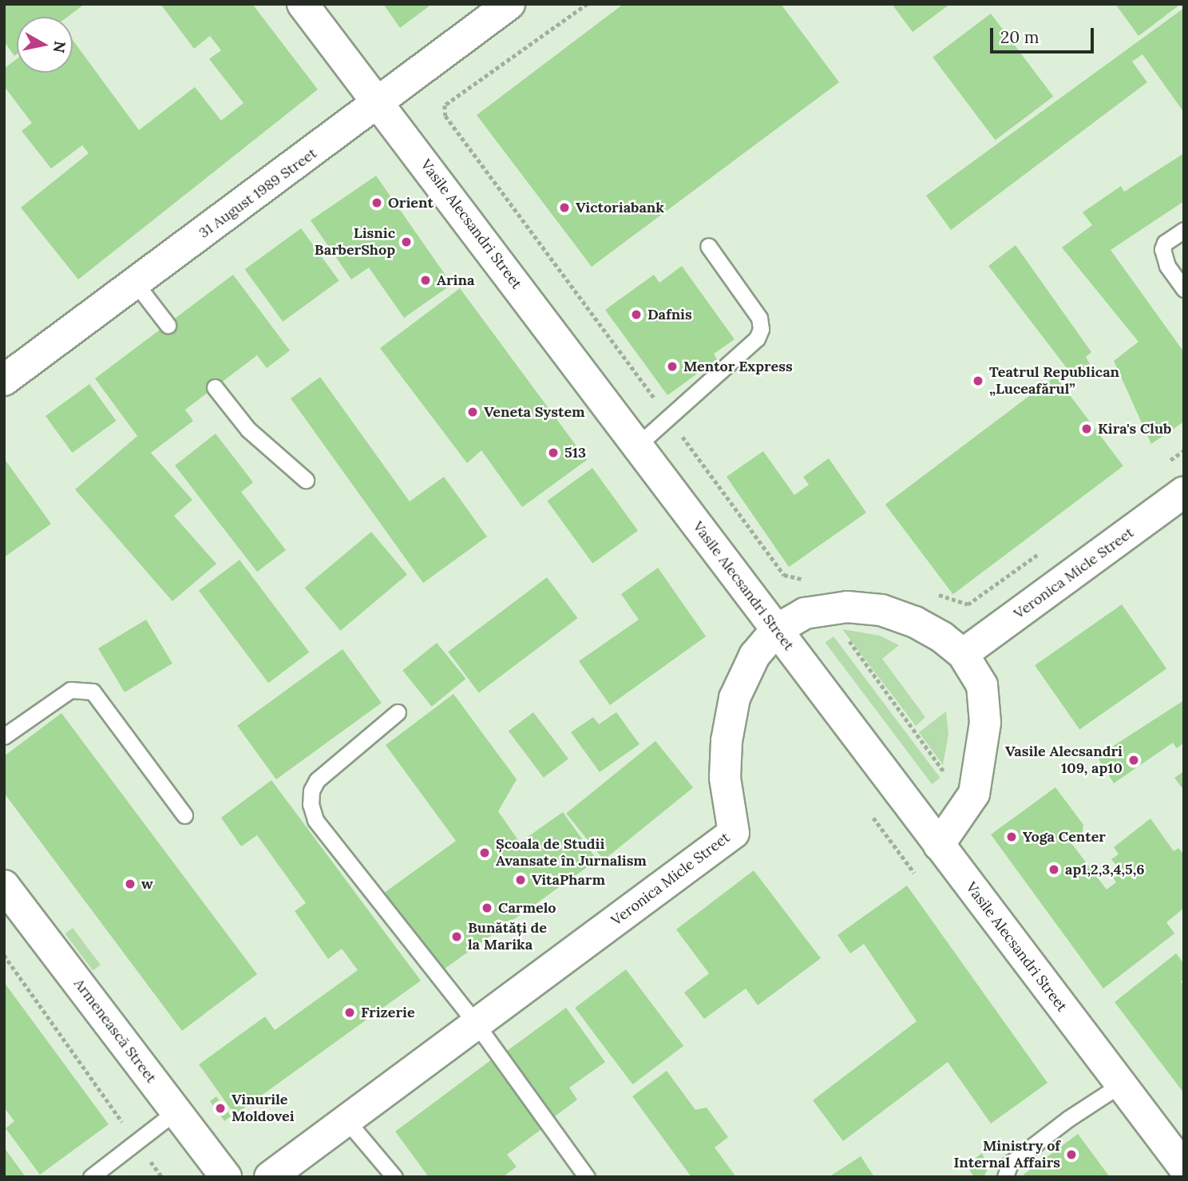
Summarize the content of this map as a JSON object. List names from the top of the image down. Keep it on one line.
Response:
{"streets":{"street":["31 August 1989 Street","Vasile Alecsandri Street","Veronica Micle Street","Armenească Street"]},"crossings":[["31 August 1989 Street","Vasile Alecsandri Street"],["Vasile Alecsandri Street","Veronica Micle Street"]],"places":["Orient","Victoriabank","Lisnic BarberShop","Arina","Dafnis","Mentor Express","Teatrul Republican „Luceafărul”","Veneta System","Kira's Club","513","Vasile Alecsandri 109, ap10","Yoga Center","Școala de Studii Avansate în Jurnalism","ap1,2,3,4,5,6","VitaPharm","w","Carmelo","Bunătăți de la Marika","Frizerie","Vinurile Moldovei","Ministry of Internal Affairs"],"scale_bar":"20 m","north":"right"}
